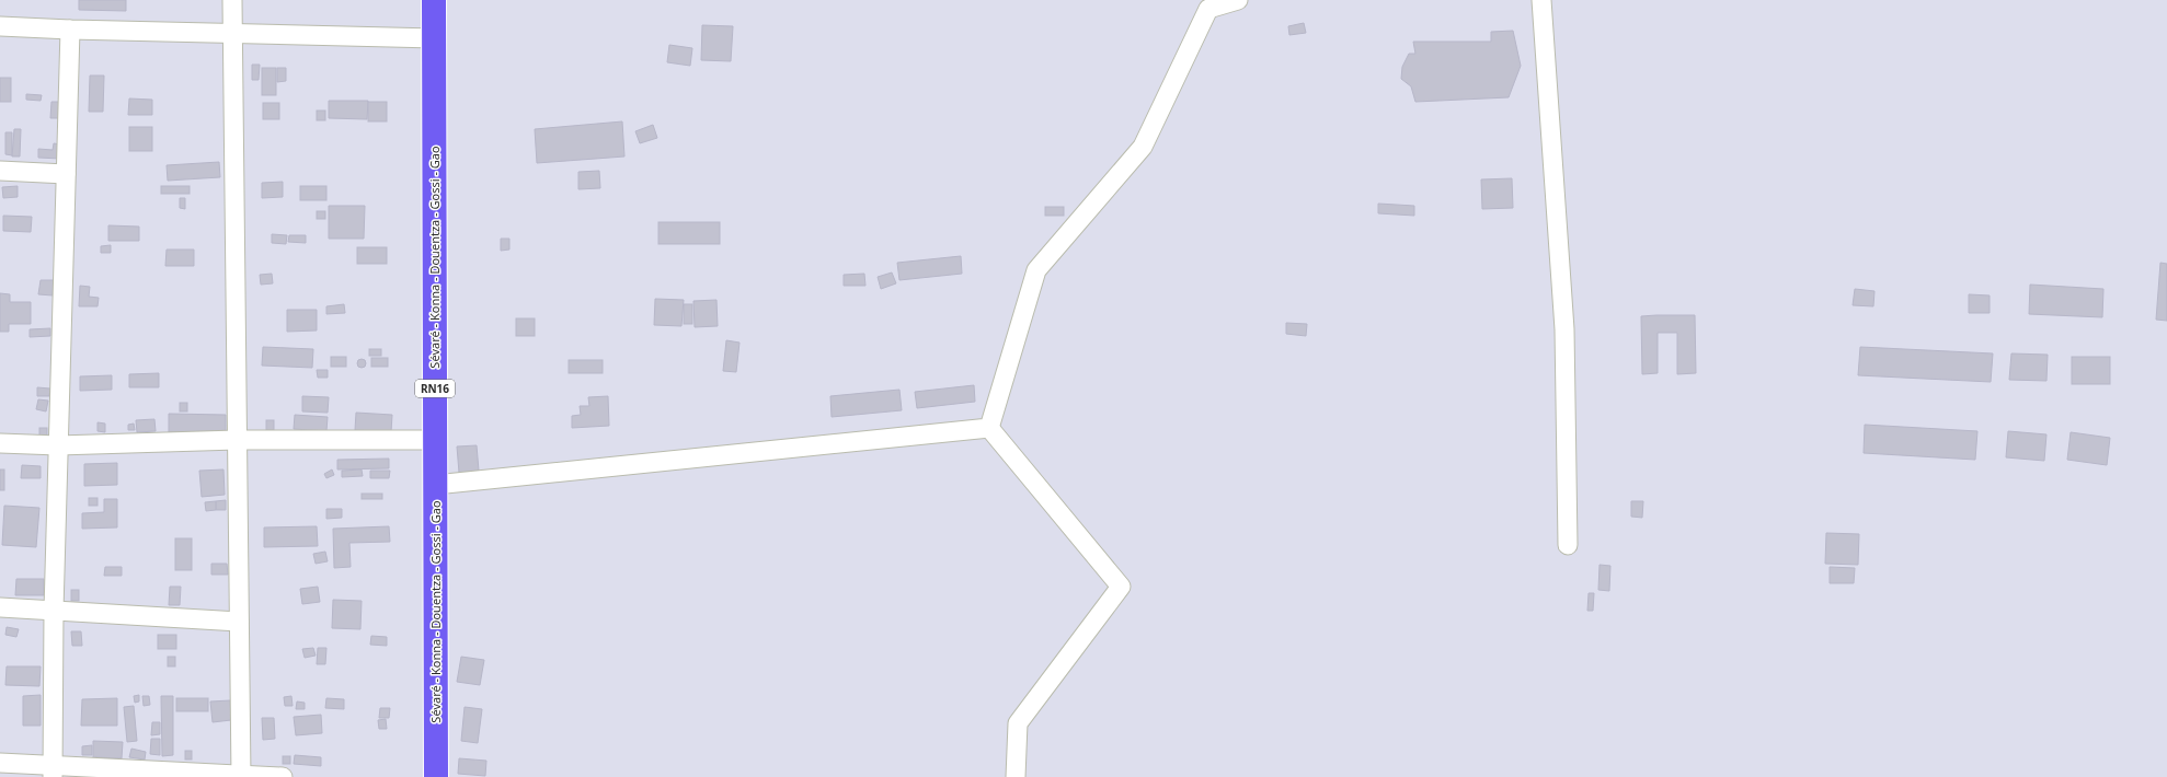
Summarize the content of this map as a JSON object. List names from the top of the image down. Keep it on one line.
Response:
{"streets":{"main road":["Sévaré - Konna - Douentza - Gossi - Gao","RN16"]}}
